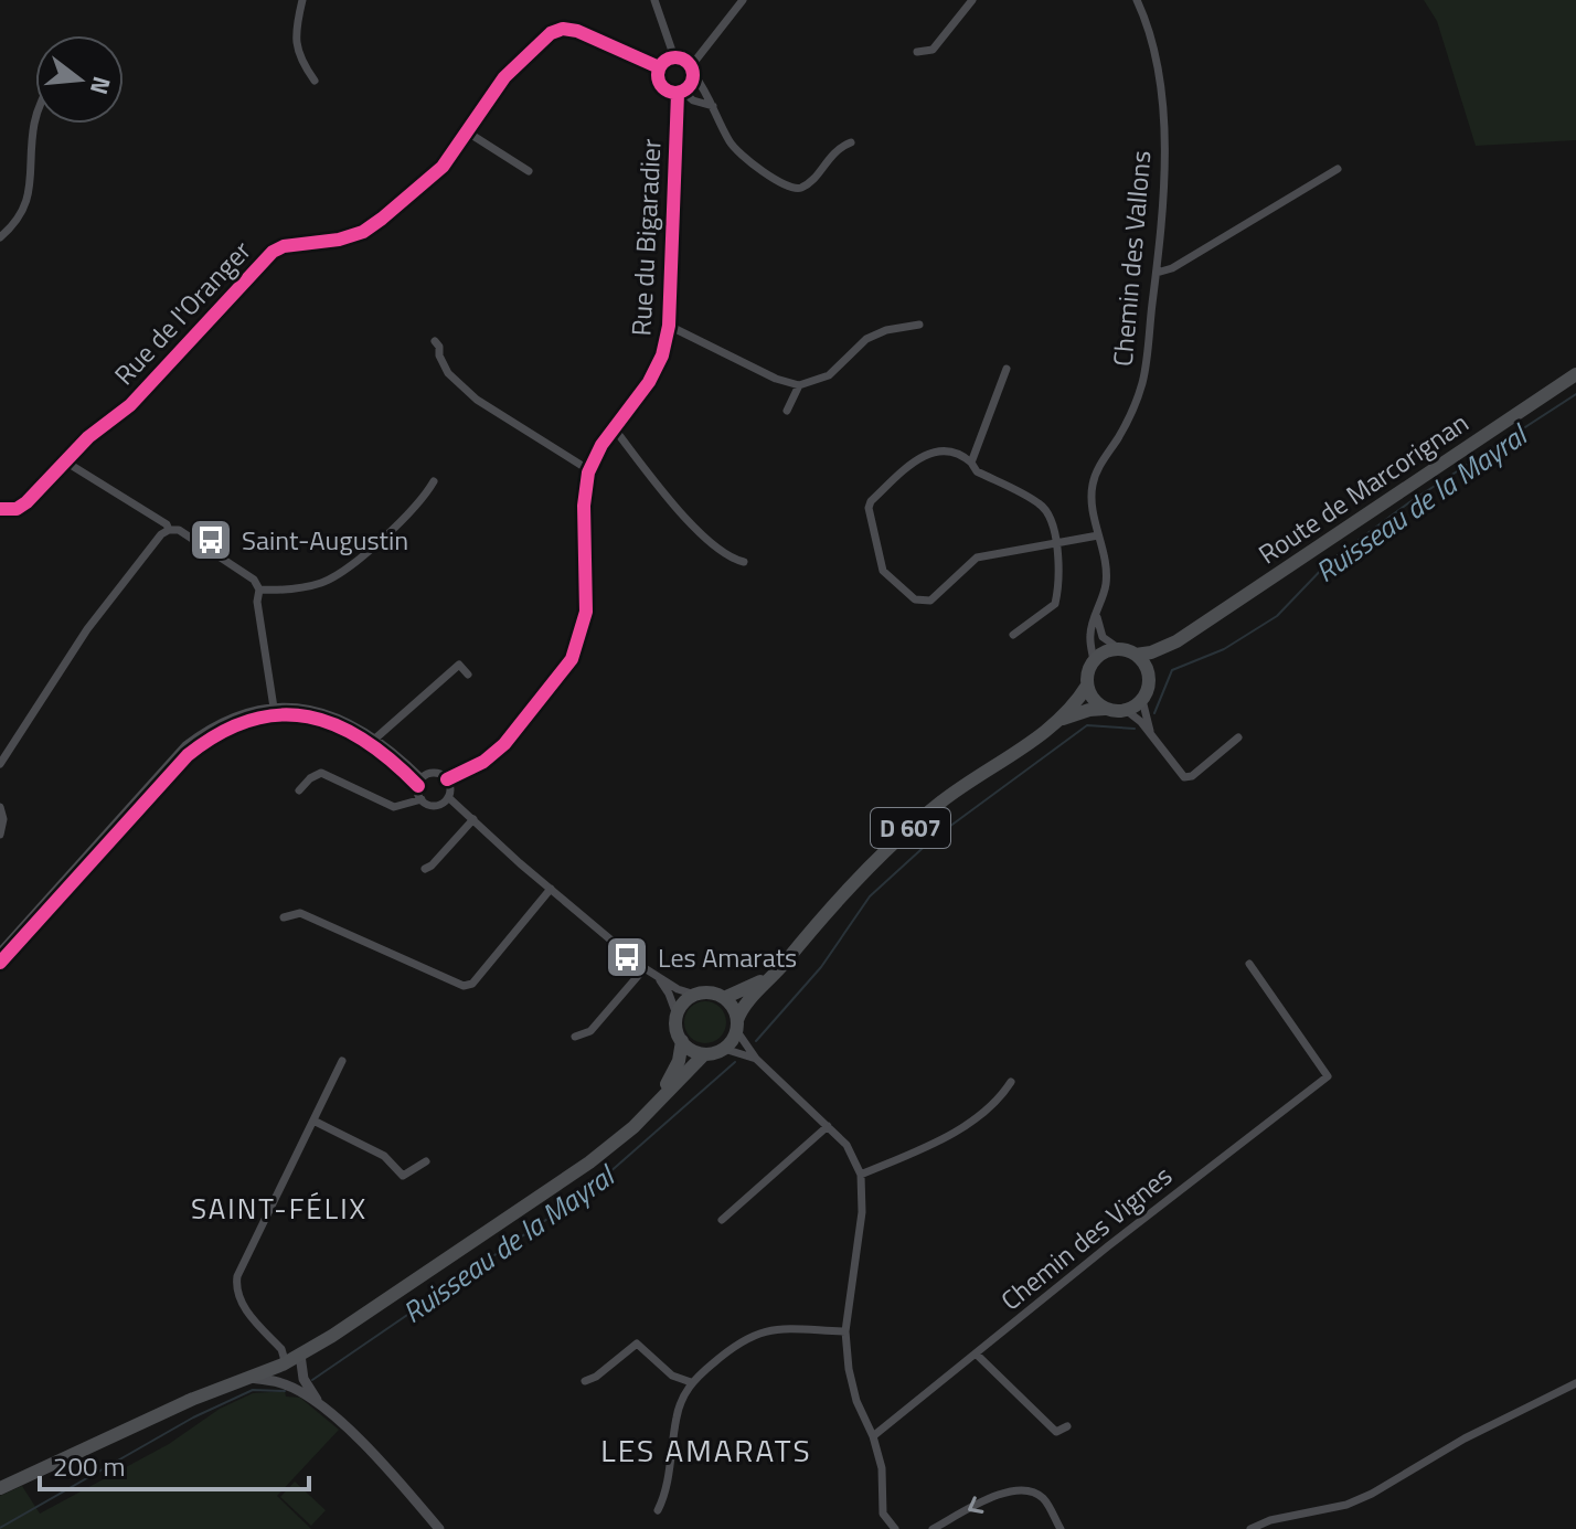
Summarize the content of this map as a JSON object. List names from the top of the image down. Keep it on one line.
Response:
{"streets":{"main road":["Route de Marcorignan","D 607"],"street":["Rue du Bigaradier","Chemin des Vallons","Rue de l'Oranger","Chemin des Vignes"]},"crossings":[["Rue du Bigaradier","Rue de l'Oranger"],["Chemin des Vallons","Route de Marcorignan"],["Chemin des Vallons","D 607"],["Route de Marcorignan","D 607"]],"districts":["SAINT-FÉLIX","LES AMARATS"],"water":["Ruisseau de la Mayral"],"places":{"bus stop":["Saint-Augustin","Les Amarats"]},"scale_bar":"200 m","north":"right"}
